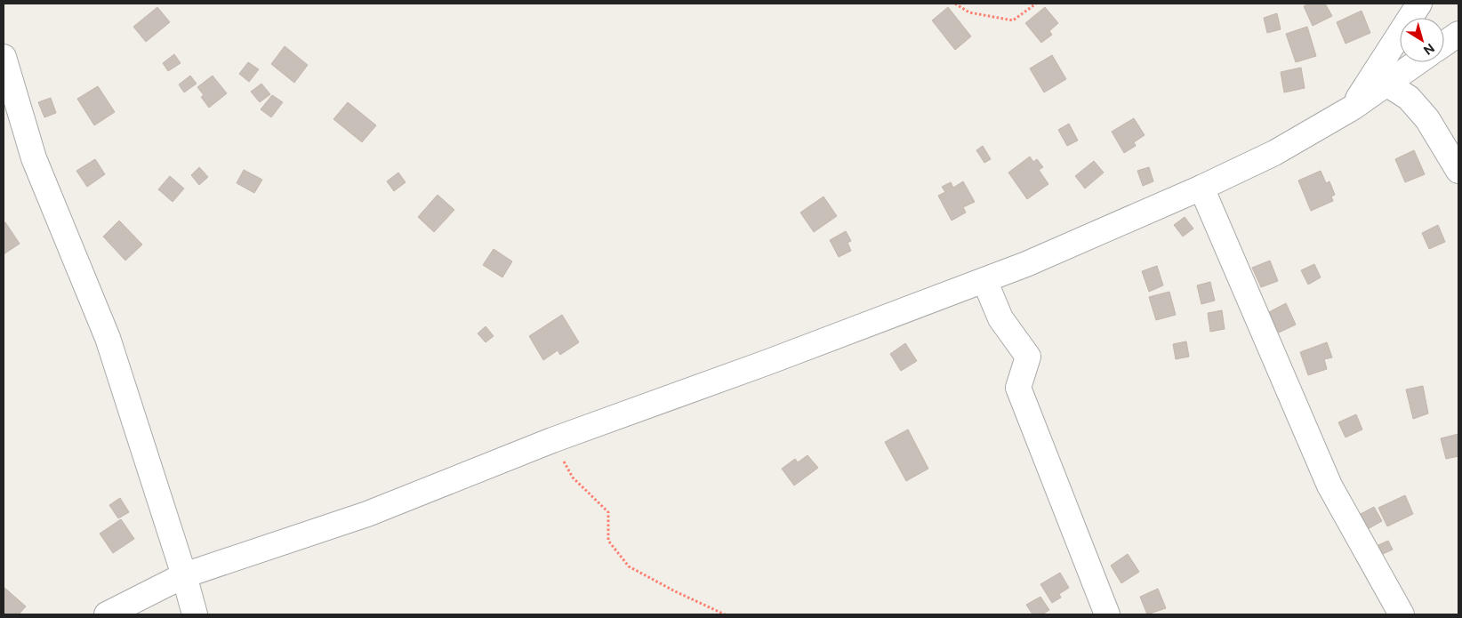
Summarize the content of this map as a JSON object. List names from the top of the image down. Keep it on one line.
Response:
{"north":"bottom right"}
